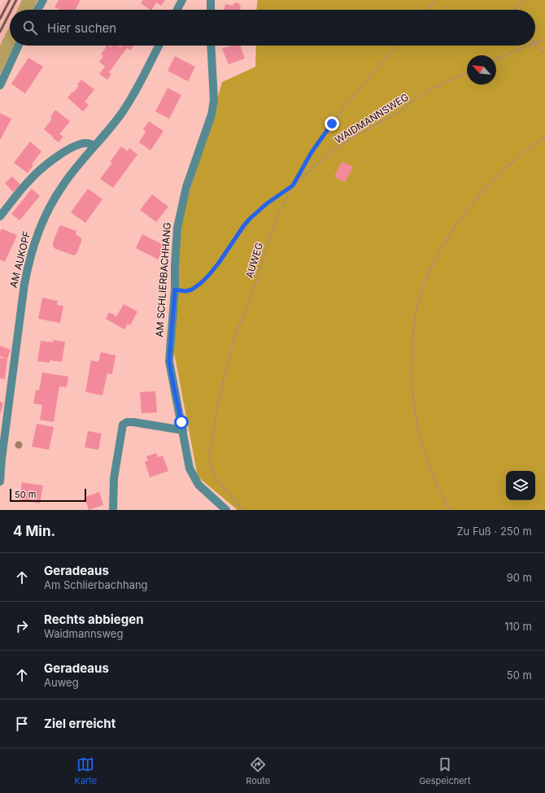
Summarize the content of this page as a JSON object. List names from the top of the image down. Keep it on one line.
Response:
{"streets":{"street":["AM AUKOPF","AM SCHLIERBACHHANG"],"path":["WAIDMANNSWEG","AUWEG"]},"crossings":[["WAIDMANNSWEG","AUWEG"],["WAIDMANNSWEG","AM SCHLIERBACHHANG"]],"scale_bar":"50 m","north":"top left","page":{"search":"Hier suchen","scale":"50 m","heading":["4 Min.","Zu Fuß · 250 m"],"list":[["Geradeaus","Am Schlierbachhang","90 m"],["Rechts abbiegen","Waidmannsweg","110 m"],["Geradeaus","Auweg","50 m"],"Ziel erreicht"],"nav":["Karte","Route","Gespeichert"]}}
